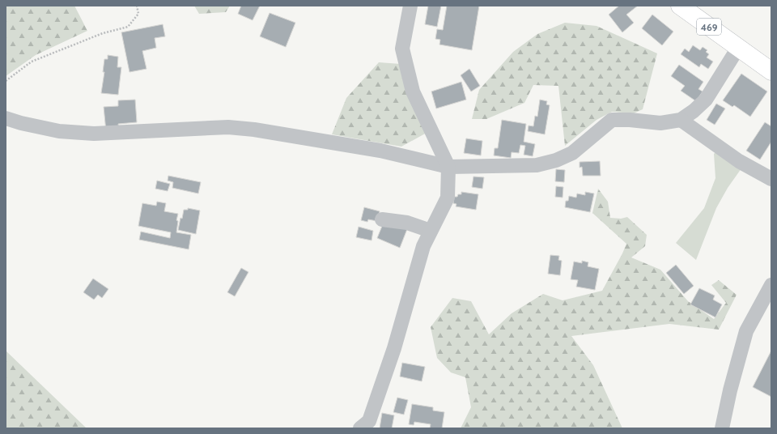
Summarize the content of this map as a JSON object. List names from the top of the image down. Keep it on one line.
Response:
{"streets":{"highway":["469"]}}
